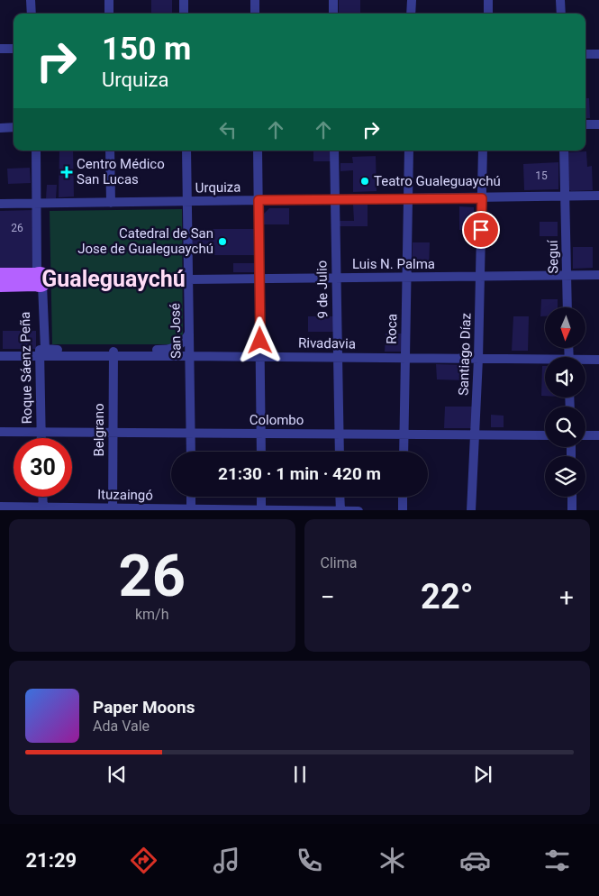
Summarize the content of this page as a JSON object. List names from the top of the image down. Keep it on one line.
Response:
{"streets":{"street":["Urquiza","Seguí","Luis N. Palma","9 de Julio","Roca","San José","Rivadavia","Santiago Díaz","Roque Sáenz Peña","Colombo","Belgrano","Ituzaingó"]},"crossings":[["Urquiza","Seguí"],["Urquiza","9 de Julio"],["Urquiza","Roca"],["Urquiza","San José"],["Urquiza","Santiago Díaz"],["Urquiza","Roque Sáenz Peña"],["Seguí","Luis N. Palma"],["Luis N. Palma","9 de Julio"],["Luis N. Palma","Roca"],["Luis N. Palma","San José"],["Luis N. Palma","Santiago Díaz"],["9 de Julio","Rivadavia"],["9 de Julio","Colombo"],["Roca","Rivadavia"],["Roca","Colombo"],["San José","Rivadavia"],["San José","Colombo"],["Rivadavia","Santiago Díaz"],["Rivadavia","Roque Sáenz Peña"],["Rivadavia","Belgrano"],["Santiago Díaz","Colombo"],["Roque Sáenz Peña","Colombo"],["Colombo","Belgrano"],["Belgrano","Ituzaingó"]],"districts":["Gualeguaychú"],"places":{"health":["Centro Médico San Lucas"],"other":["Teatro Gualeguaychú","Catedral de San Jose de Gualeguaychú"]},"house_numbers":["15","26"],"north":"bottom","page":{"turn":["150 m","Urquiza"],"limit":"30","trip":"21:30 · 1 min · 420 m","tile":[["26","km/h"],"Clima"],"heat":["−","22°","+"],"song":["Paper Moons","Ada Vale"],"tabs":"21:29"}}
